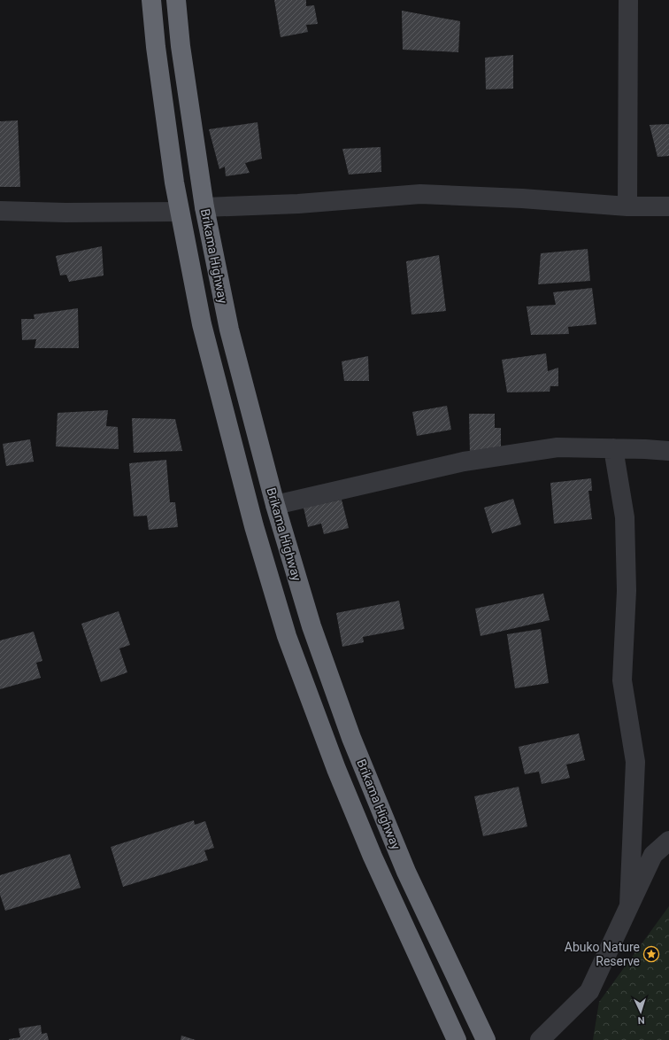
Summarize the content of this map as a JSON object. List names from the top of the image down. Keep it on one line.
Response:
{"streets":{"highway":["Brikama Highway"]},"places":{"place":["Abuko Nature Reserve"]},"north":"bottom"}
